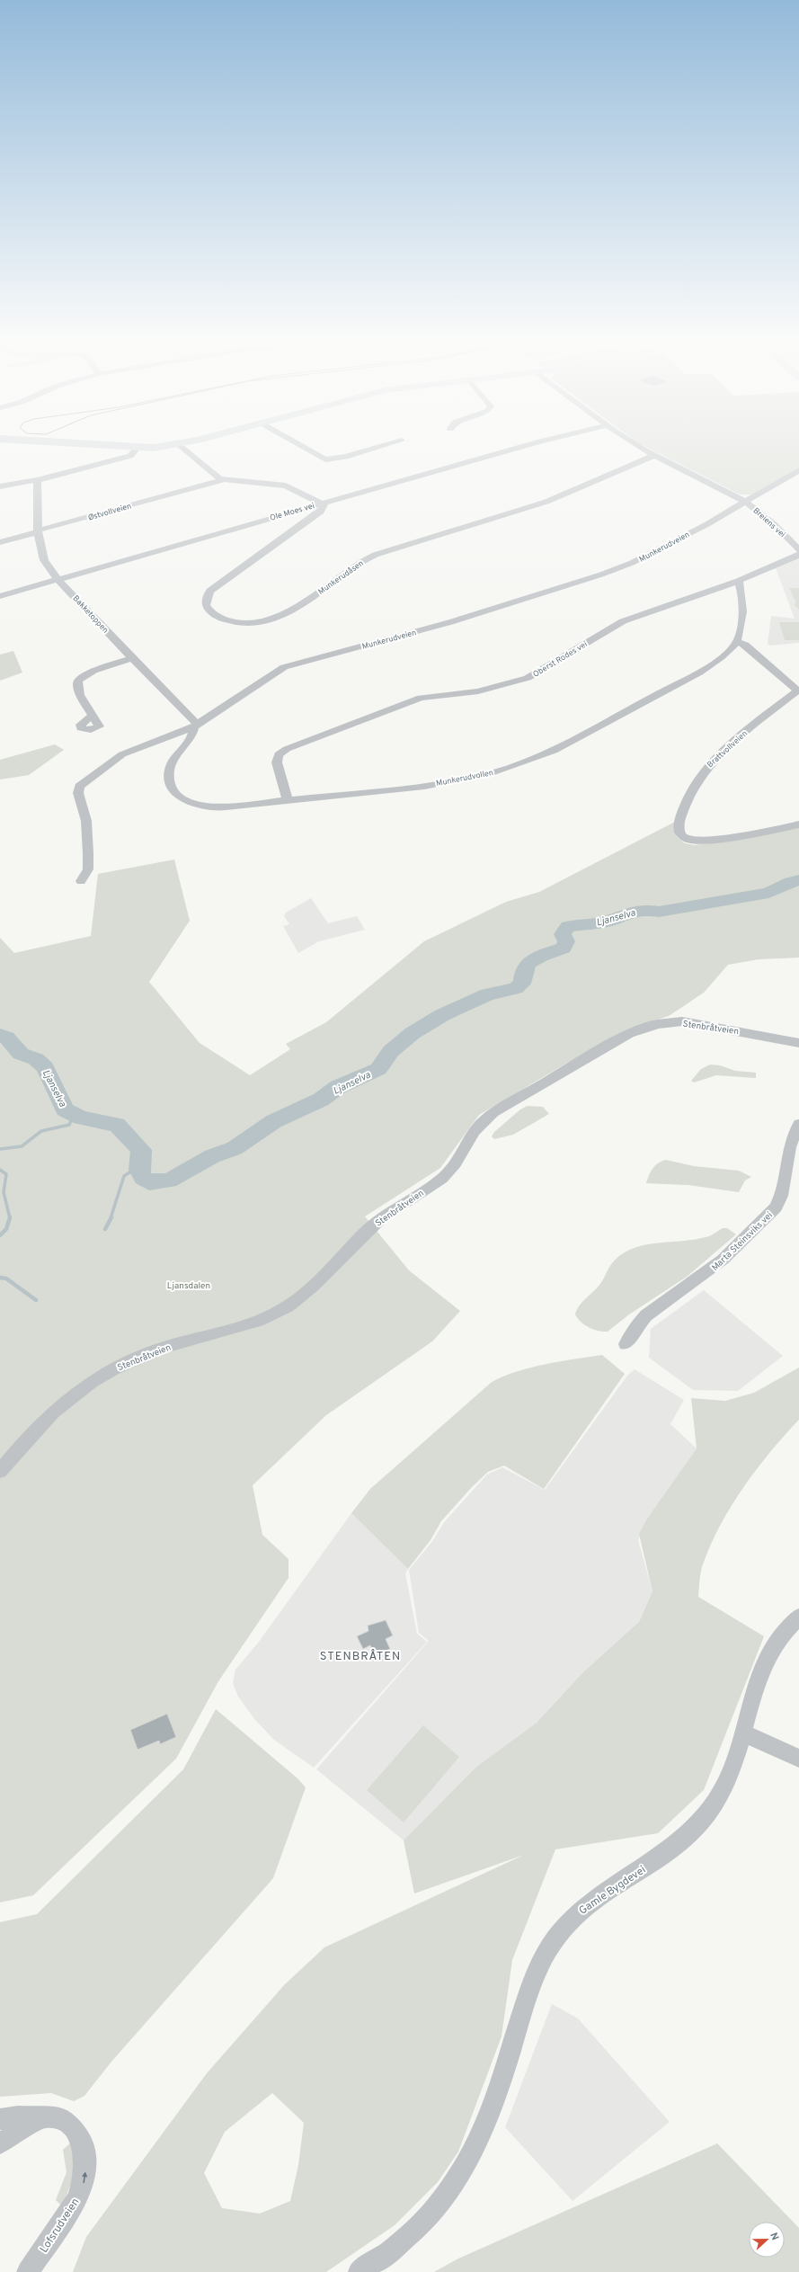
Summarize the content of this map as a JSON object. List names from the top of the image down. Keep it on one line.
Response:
{"streets":{"street":["Østvollveien","Ole Moes vei","Breiens vei","Munkerudveien","Munkerudåsen","Bakketoppen","Oberst Rodes vei","Brattvollveien","Munkerudvollen","Stenbråtveien","Marta Steinsviks vei","Gamle Bygdevei","Lofsrudveien"]},"crossings":[["Østvollveien","Bakketoppen"],["Ole Moes vei","Munkerudåsen"],["Ole Moes vei","Bakketoppen"],["Breiens vei","Munkerudveien"],["Breiens vei","Munkerudåsen"],["Munkerudveien","Bakketoppen"],["Munkerudveien","Munkerudvollen"],["Bakketoppen","Munkerudvollen"],["Oberst Rodes vei","Munkerudvollen"]],"districts":["STENBRÅTEN"],"water":["Ljanselva"],"parks":["Ljansdalen"],"north":"right"}
